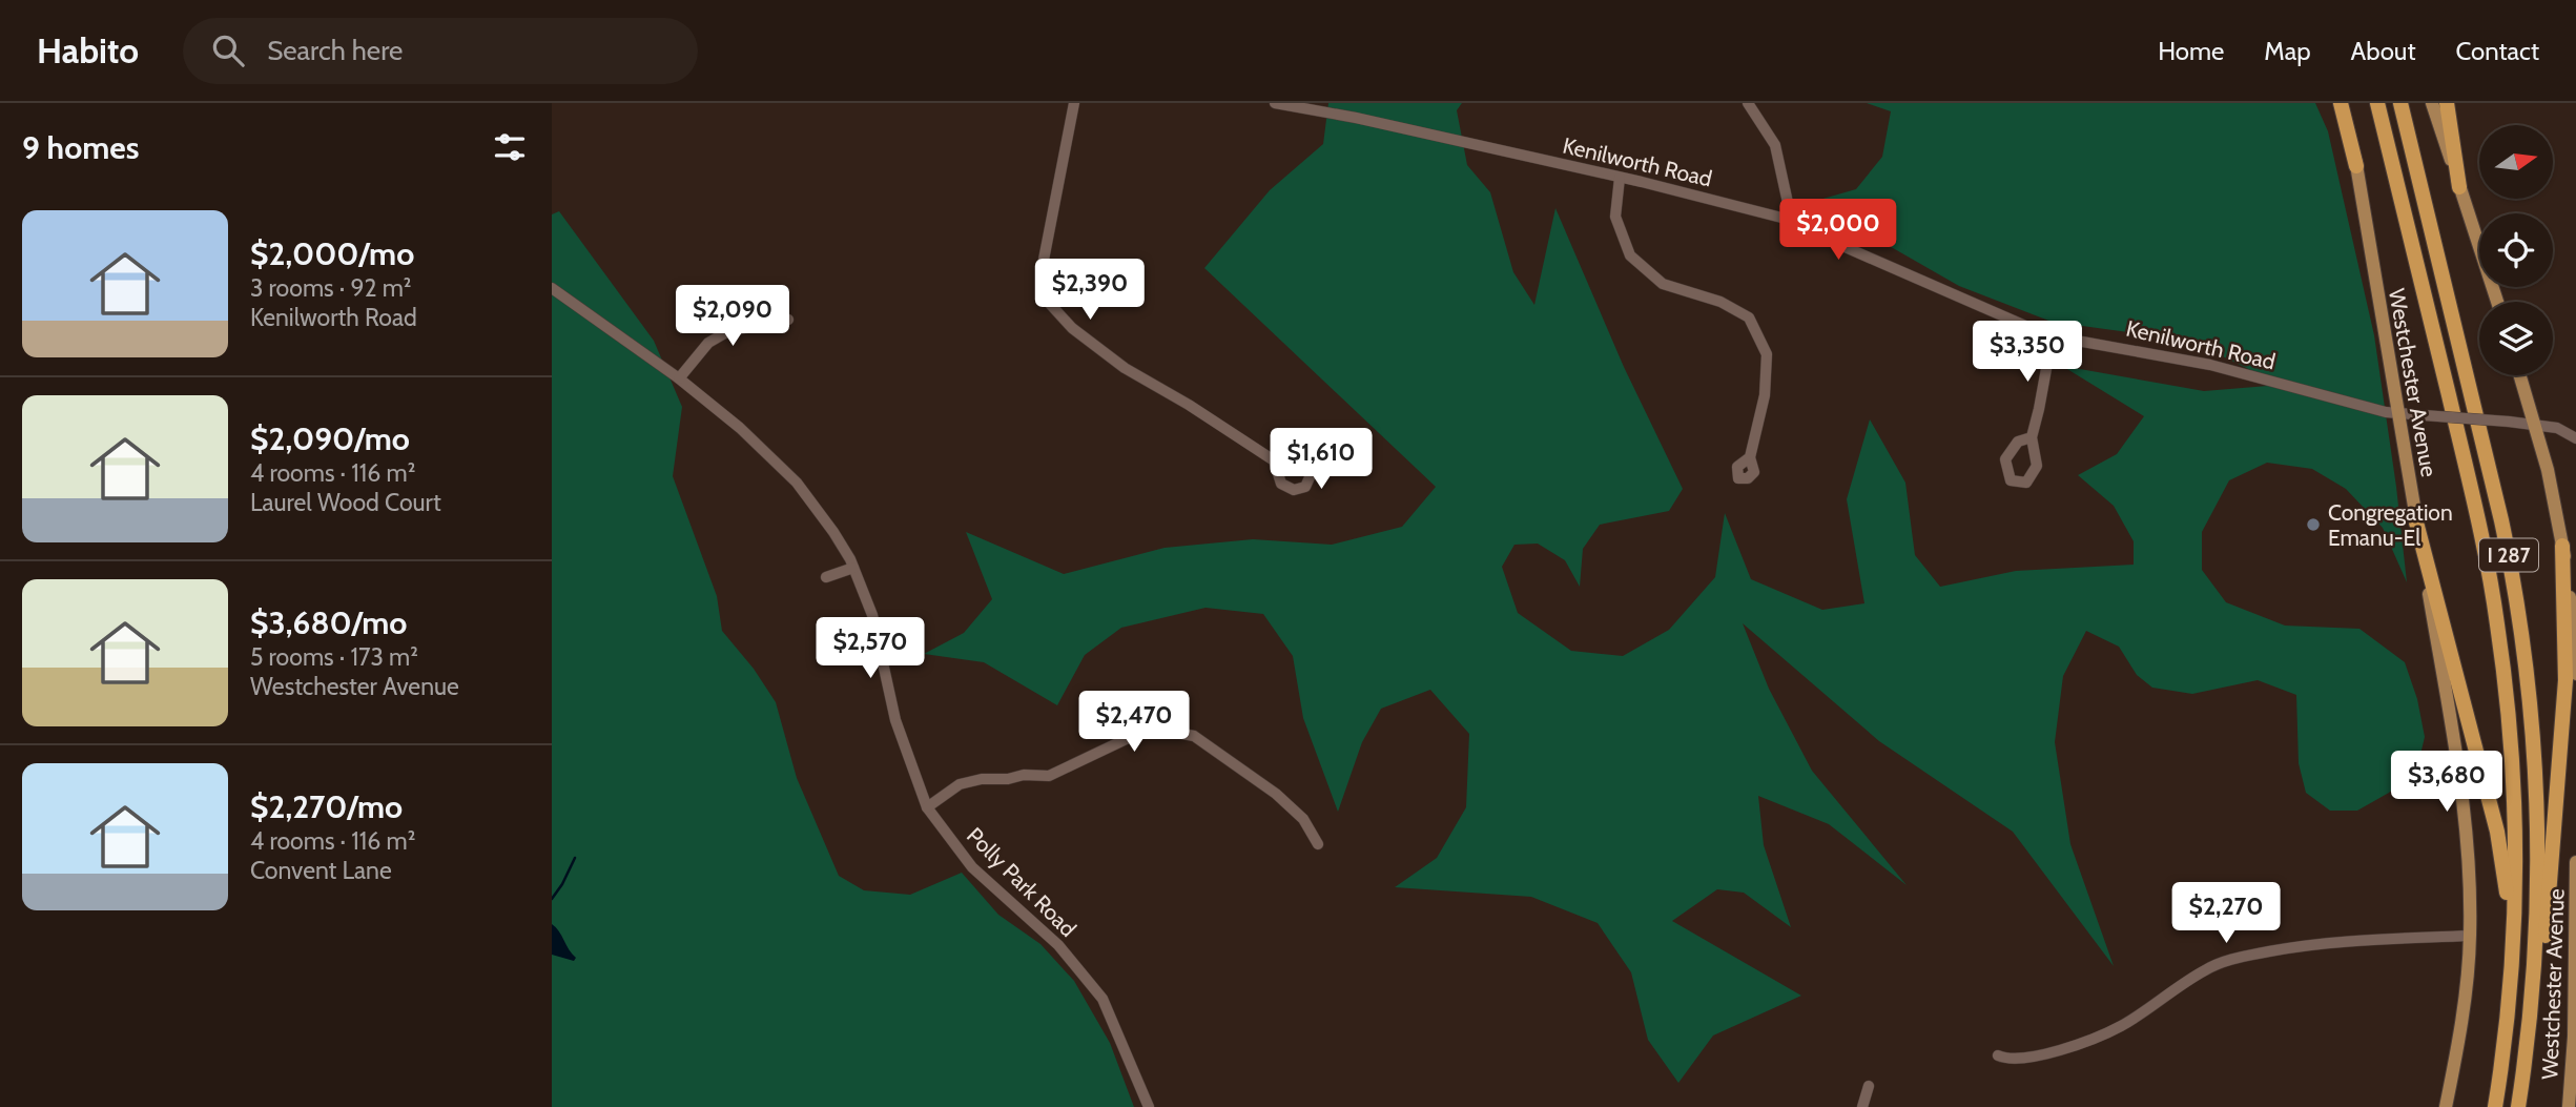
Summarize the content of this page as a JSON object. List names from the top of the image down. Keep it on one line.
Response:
{"streets":{"highway":["I 287"],"main road":["Westchester Avenue"],"street":["Kenilworth Road","Polly Park Road"]},"crossings":[["Kenilworth Road","Westchester Avenue"]],"places":["Congregation Emanu-El"],"north":"right","page":{"header":"Habito","search":"Search here","nav":["Home","Map","About","Contact"],"heading":"9 homes","list":[{"name":"$2,000/mo","note":"3 rooms · 92 m² · Kenilworth Road"},{"name":"$2,090/mo","note":"4 rooms · 116 m² · Laurel Wood Court"},{"name":"$3,680/mo","note":"5 rooms · 173 m² · Westchester Avenue"},{"name":"$2,270/mo","note":"4 rooms · 116 m² · Convent Lane"}],"price":["$2,000","$2,390","$2,090","$3,350","$1,610","$2,570","$2,470","$3,680","$2,270"]}}
